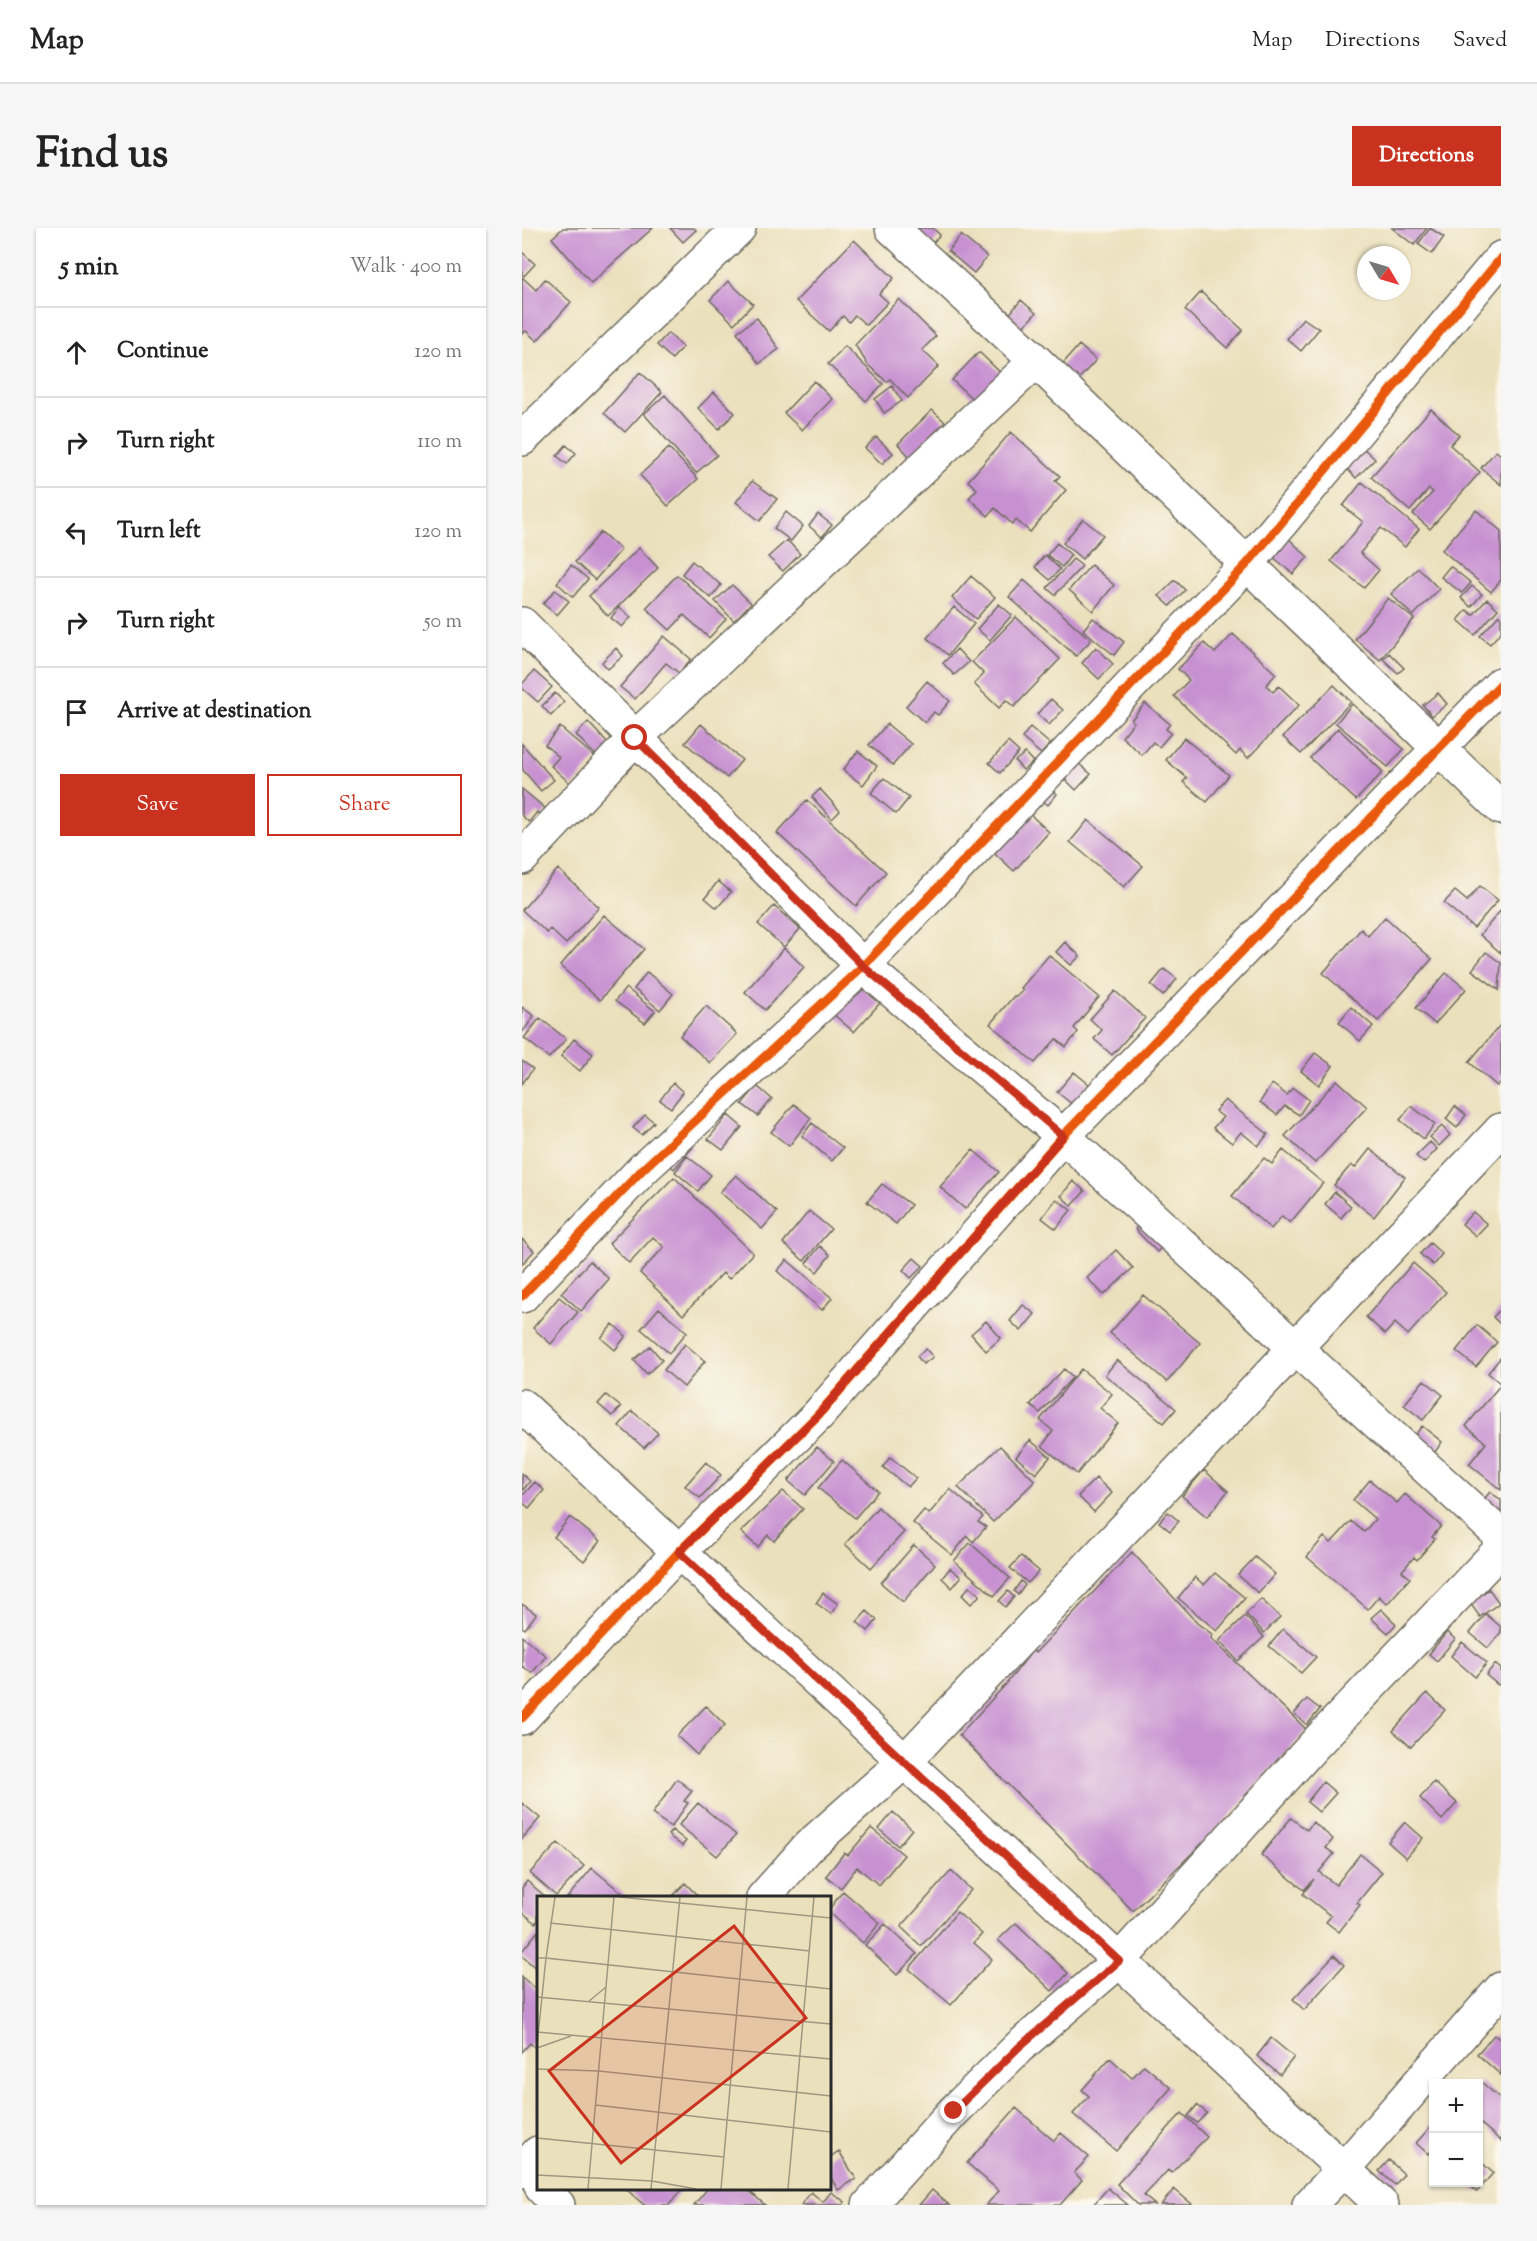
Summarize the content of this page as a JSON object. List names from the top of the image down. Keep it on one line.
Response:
{"north":"bottom right","page":{"header":"Map","nav":["Map","Directions","Saved"],"title":"Find us","buttons":["Directions",["Save","Share"]],"heading":["5 min","Walk · 400 m"],"list":[["Continue","120 m"],["Turn right","110 m"],["Turn left","120 m"],["Turn right","50 m"],"Arrive at destination"],"map_buttons":["+","−"]}}
